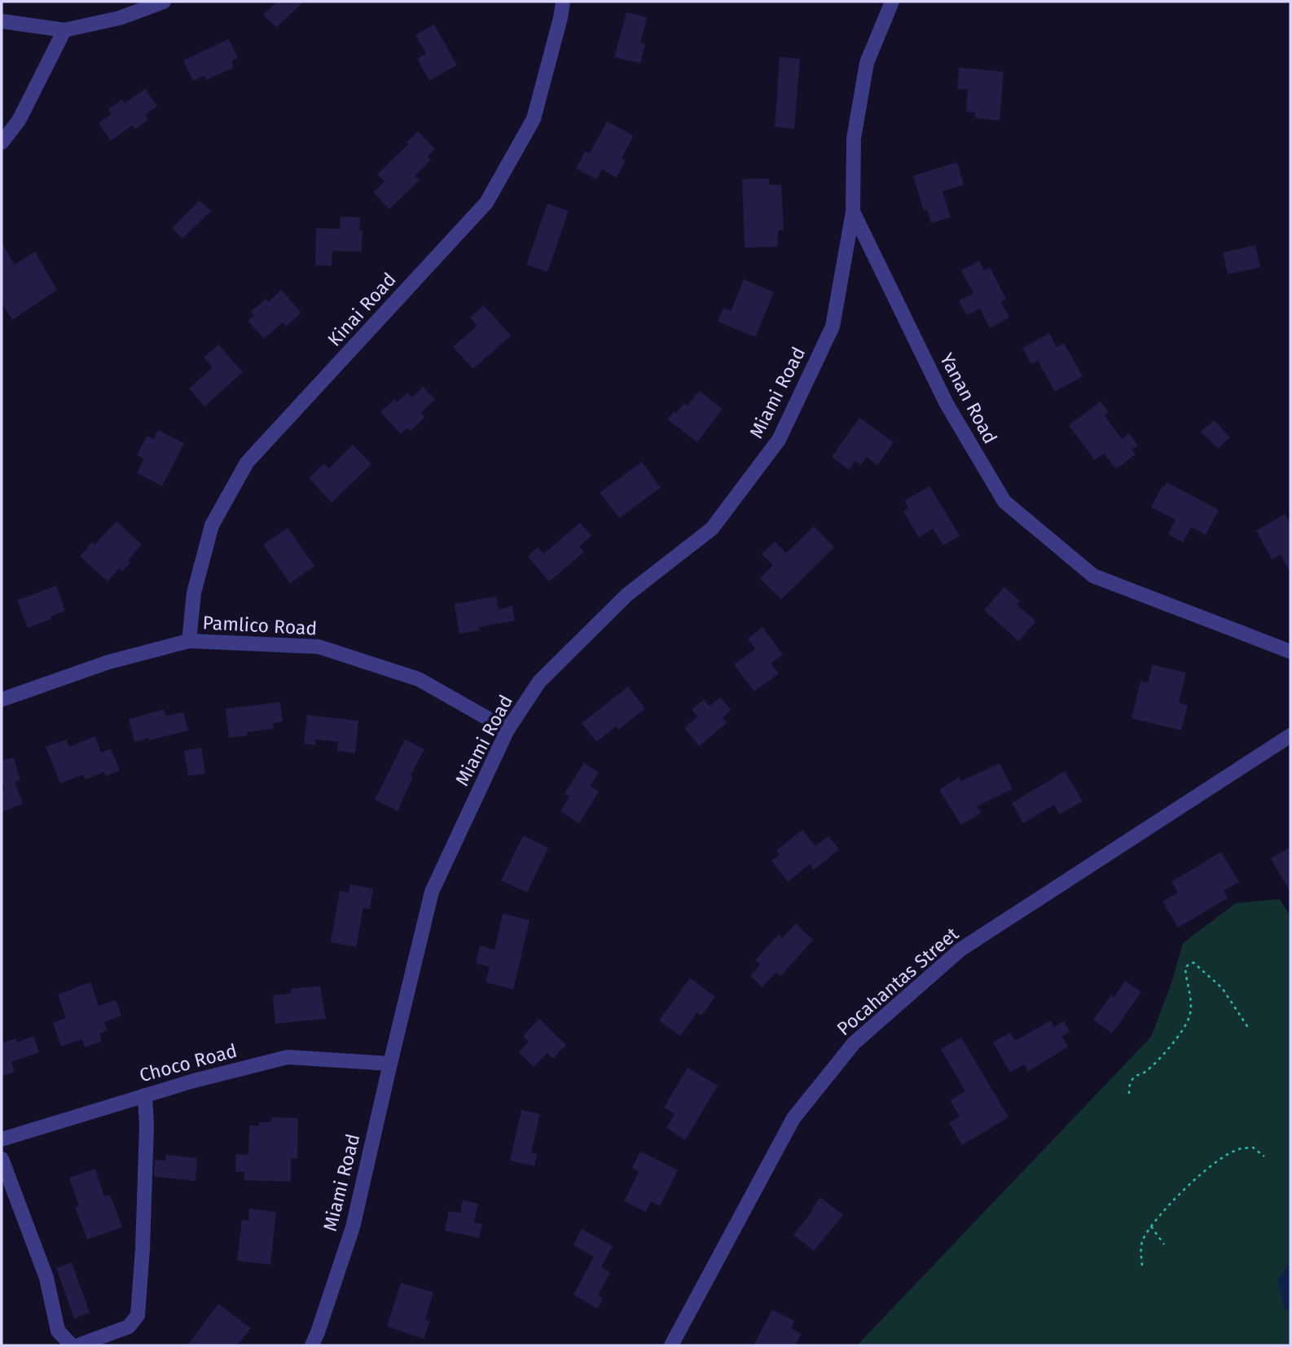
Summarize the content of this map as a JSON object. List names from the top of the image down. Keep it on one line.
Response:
{"streets":{"street":["Kinai Road","Miami Road","Yanan Road","Pamlico Road","Pocahantas Street","Choco Road"]},"crossings":[["Kinai Road","Pamlico Road"],["Miami Road","Yanan Road"],["Miami Road","Pamlico Road"],["Miami Road","Choco Road"]]}
